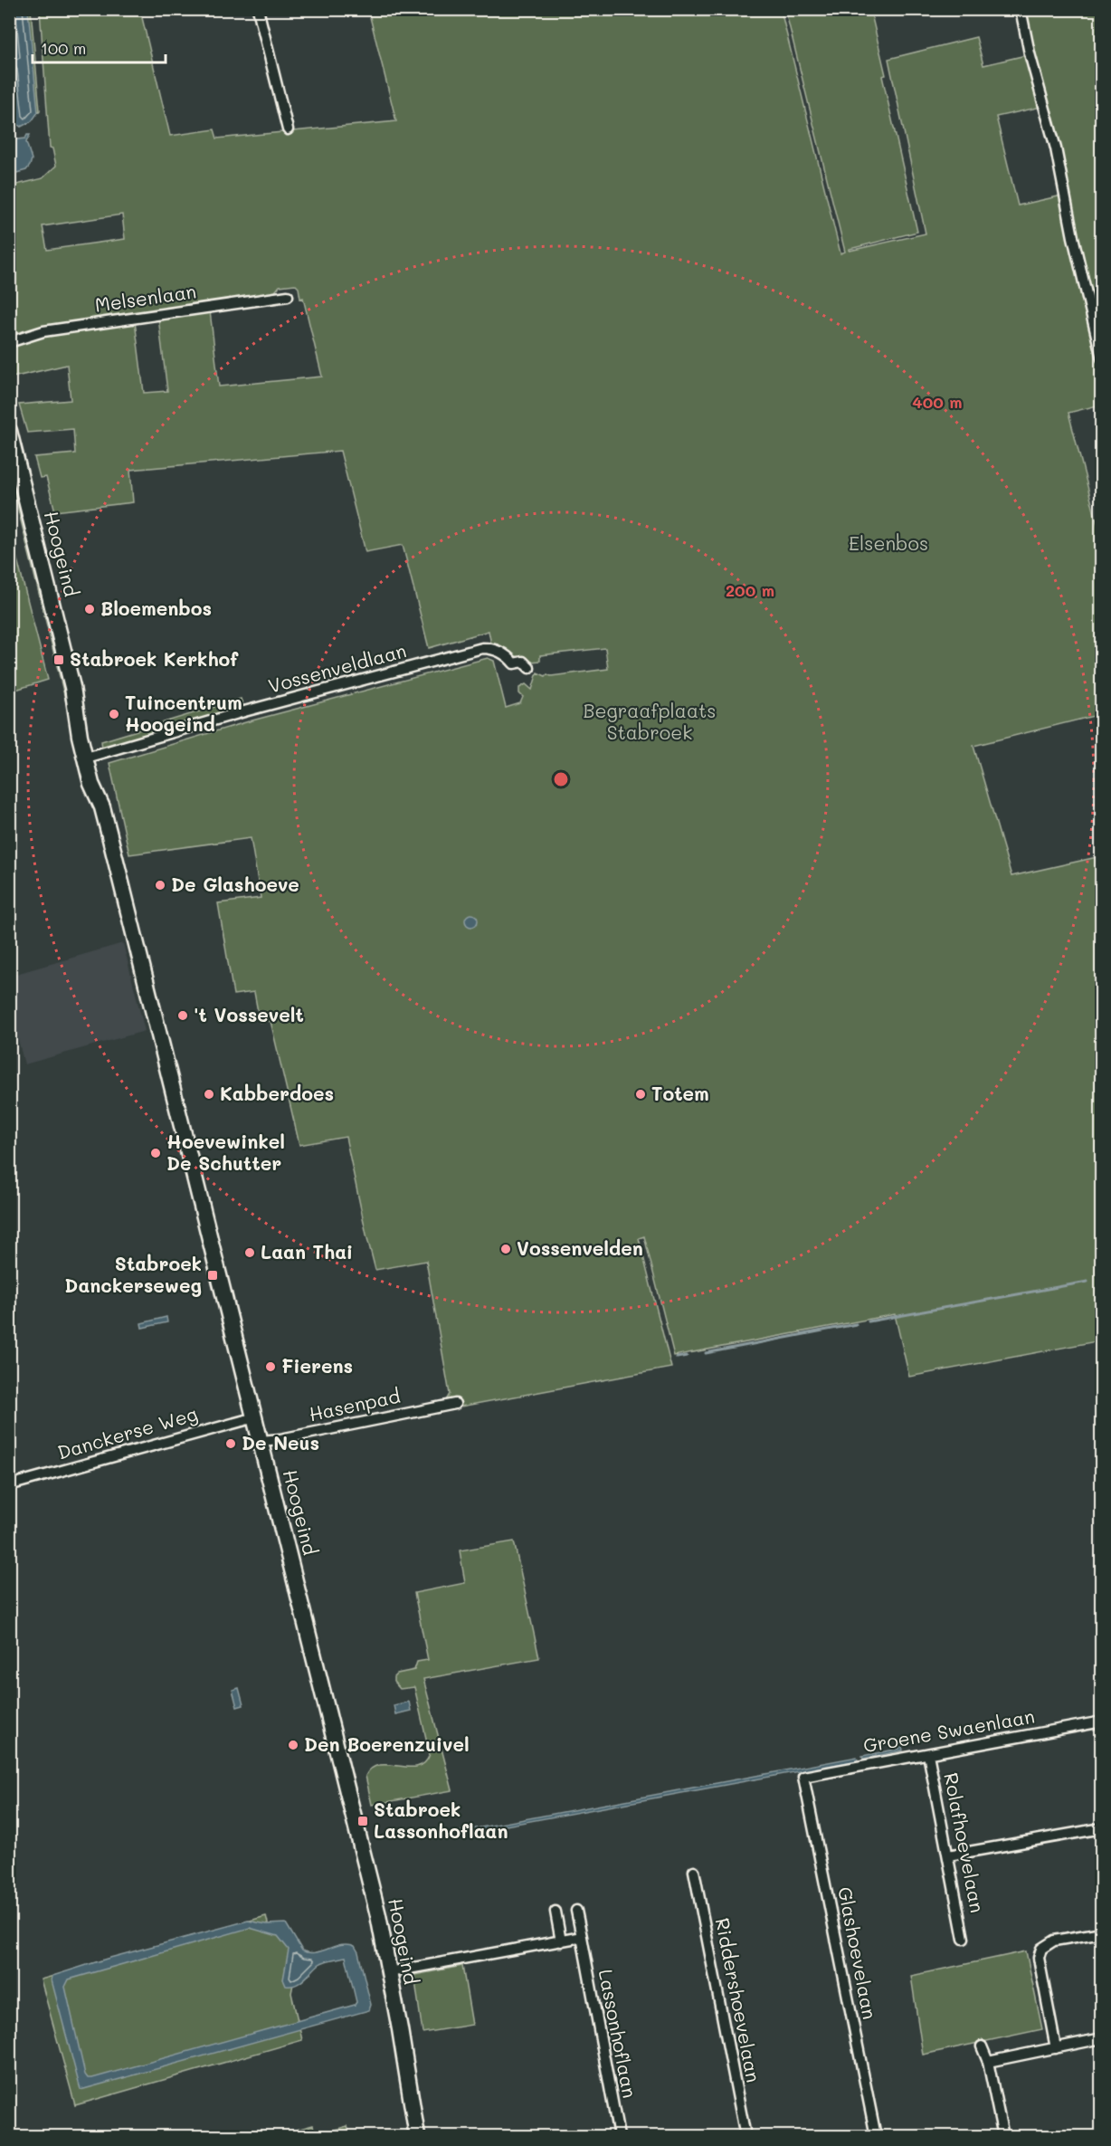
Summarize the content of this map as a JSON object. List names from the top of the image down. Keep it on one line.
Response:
{"streets":{"main road":["Hoogeind"],"street":["Melsenlaan","Vossenveldlaan","Hasenpad","Danckerse Weg","Groene Swaenlaan","Rolafhoevelaan","Glashoevelaan","Riddershoevelaan","Lassonhoflaan"]},"crossings":[["Hoogeind","Vossenveldlaan"],["Hoogeind","Hasenpad"],["Hoogeind","Danckerse Weg"],["Groene Swaenlaan","Rolafhoevelaan"],["Groene Swaenlaan","Glashoevelaan"]],"parks":["Elsenbos","Begraafplaats Stabroek"],"places":{"other":["Bloemenbos","Tuincentrum Hoogeind","De Glashoeve","'t Vossevelt","Kabberdoes","Totem","Hoevewinkel De Schutter","Vossenvelden","Laan Thai","Fierens","De Neus","Den Boerenzuivel"],"transit":["Stabroek Kerkhof","Stabroek Danckerseweg","Stabroek Lassonhoflaan"]},"scale_bar":"100 m","rings":["400 m","200 m"]}
